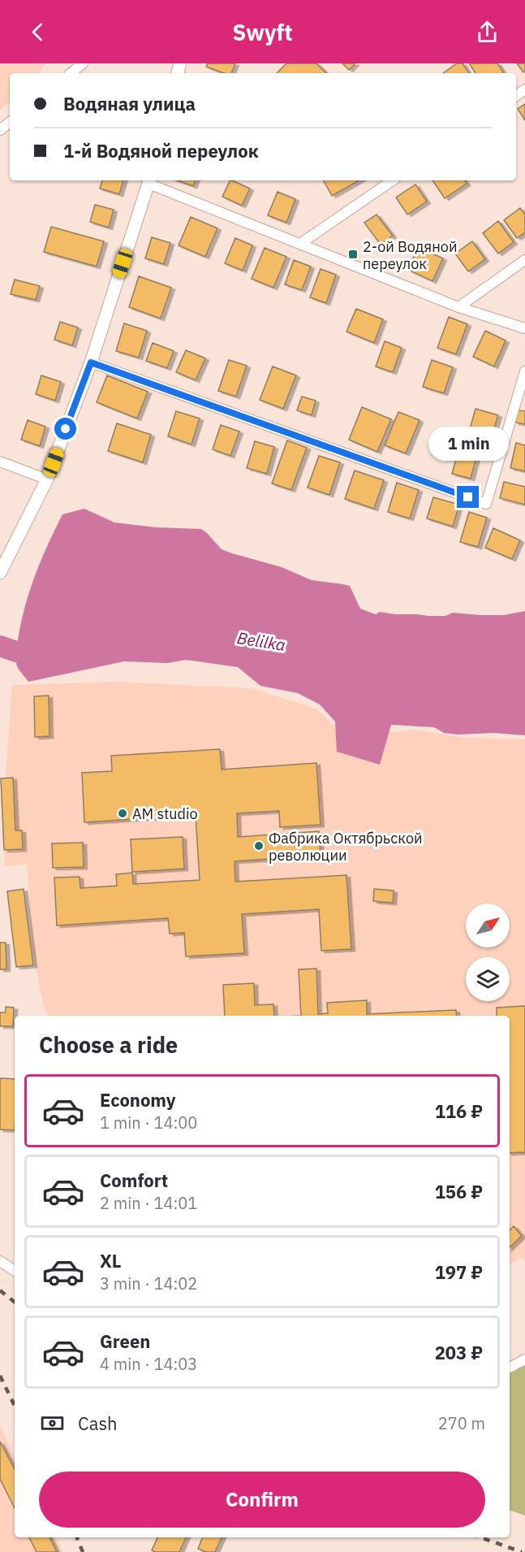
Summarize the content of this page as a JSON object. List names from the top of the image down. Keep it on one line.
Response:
{"water":["Belilka"],"places":{"transit":["2-ой Водяной переулок"],"other":["AM studio","Фабрика Октябрьской революции"]},"north":"top right","page":{"header":"Swyft","banner":["Водяная улица","1-й Водяной переулок"],"bubble":"1 min","heading":"Choose a ride","list":[{"name":"Economy","note":"1 min · 14:00","value":"116 ₽"},{"name":"Comfort","note":"2 min · 14:01","value":"156 ₽"},{"name":"XL","note":"3 min · 14:02","value":"197 ₽"},{"name":"Green","note":"4 min · 14:03","value":"203 ₽"}],"pay":["Cash","270 m"],"buttons":"Confirm"}}
